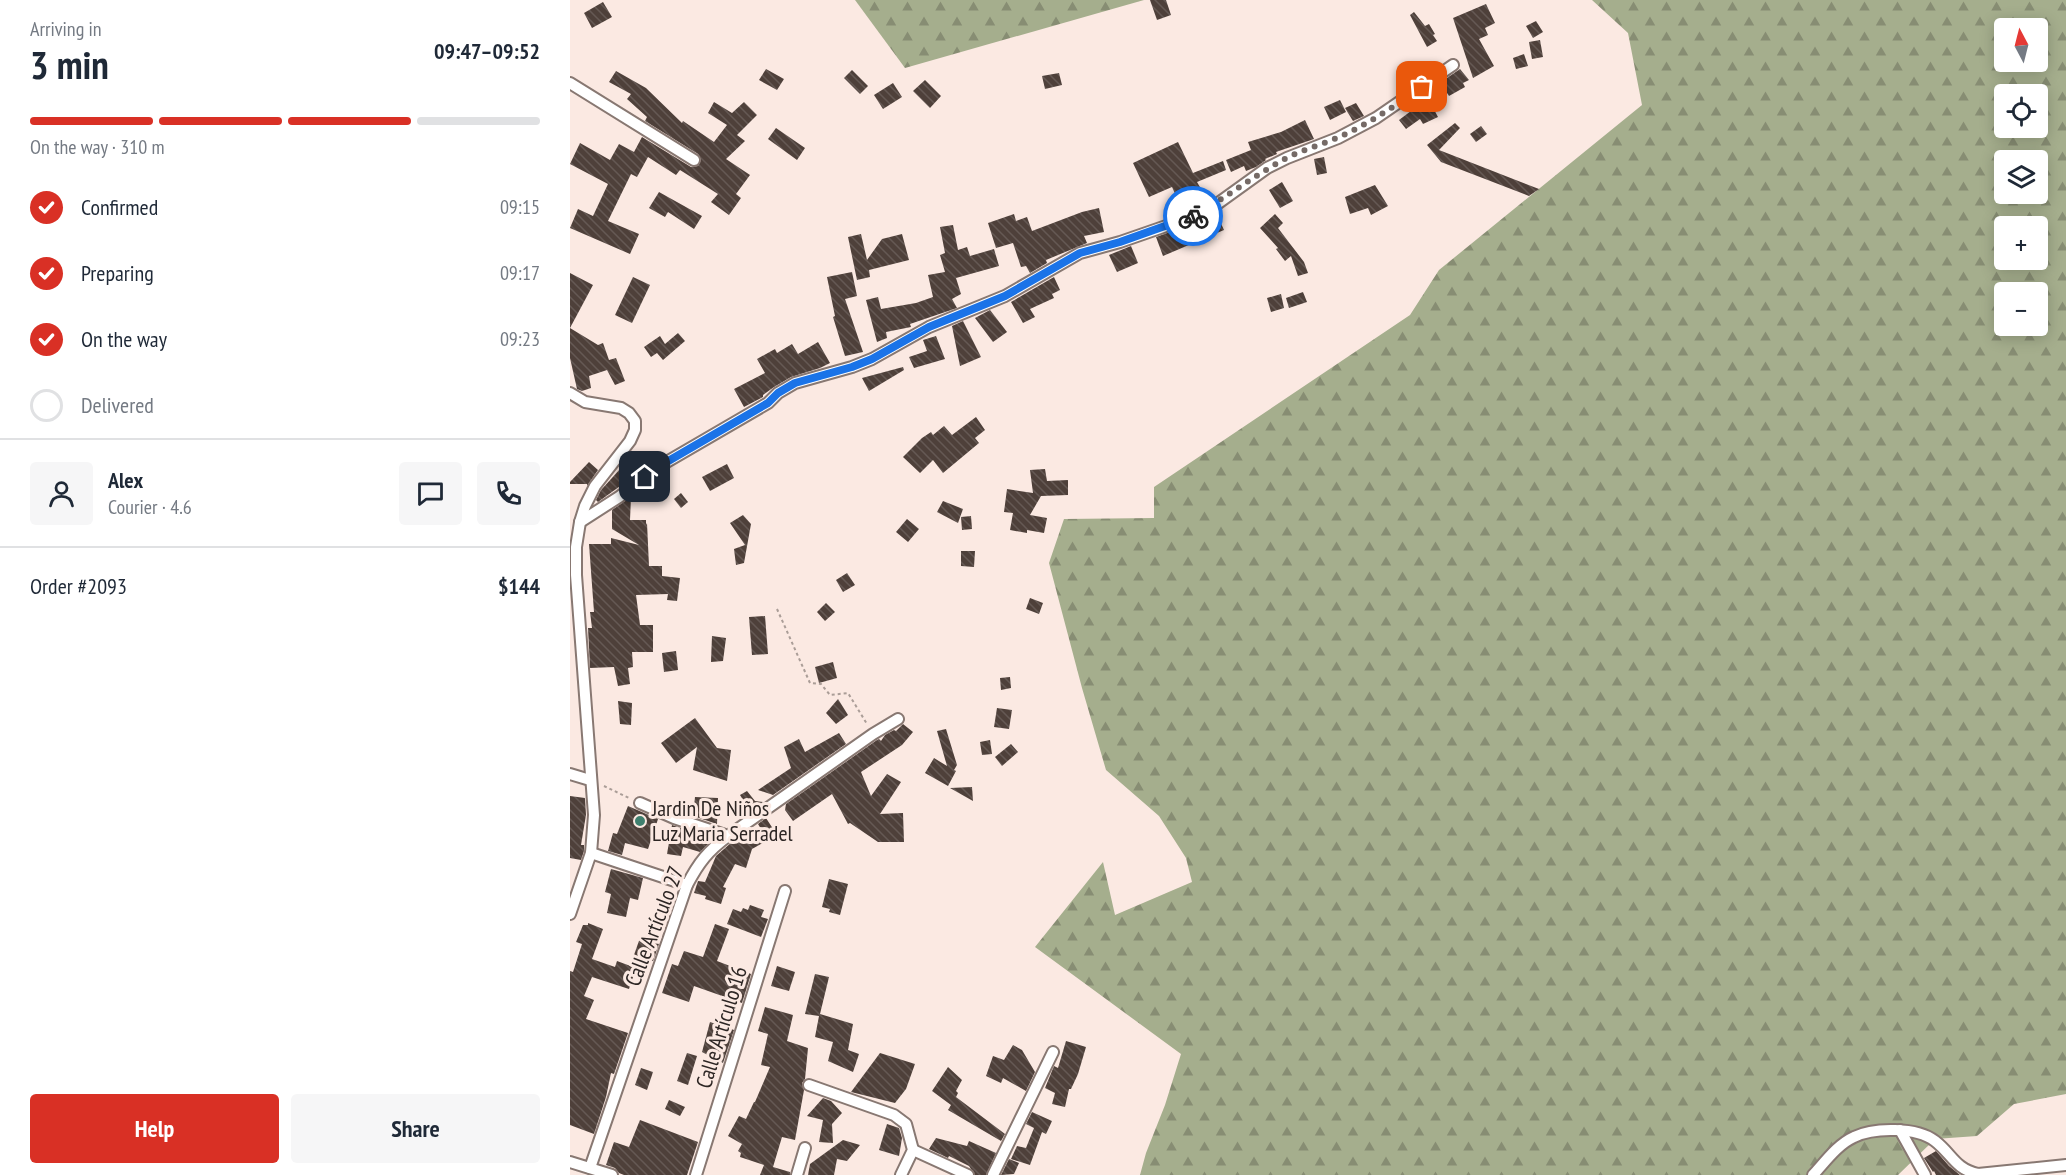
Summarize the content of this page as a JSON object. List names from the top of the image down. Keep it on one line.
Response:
{"streets":{"street":["Calle Artículo 27","Calle Artículo 16"]},"places":["Jardin De Niños Luz Maria Serradel"],"north":"top","page":{"heading":["3 min","Arriving in","09:47–09:52"],"panel":["Alex","Courier · 4.6","Order #2093","$144"],"map_buttons":["+","−"],"bar":"On the way · 310 m","list":[["Confirmed","09:15"],["Preparing","09:17"],["On the way","09:23"],"Delivered"],"buttons":["Help","Share"]}}
